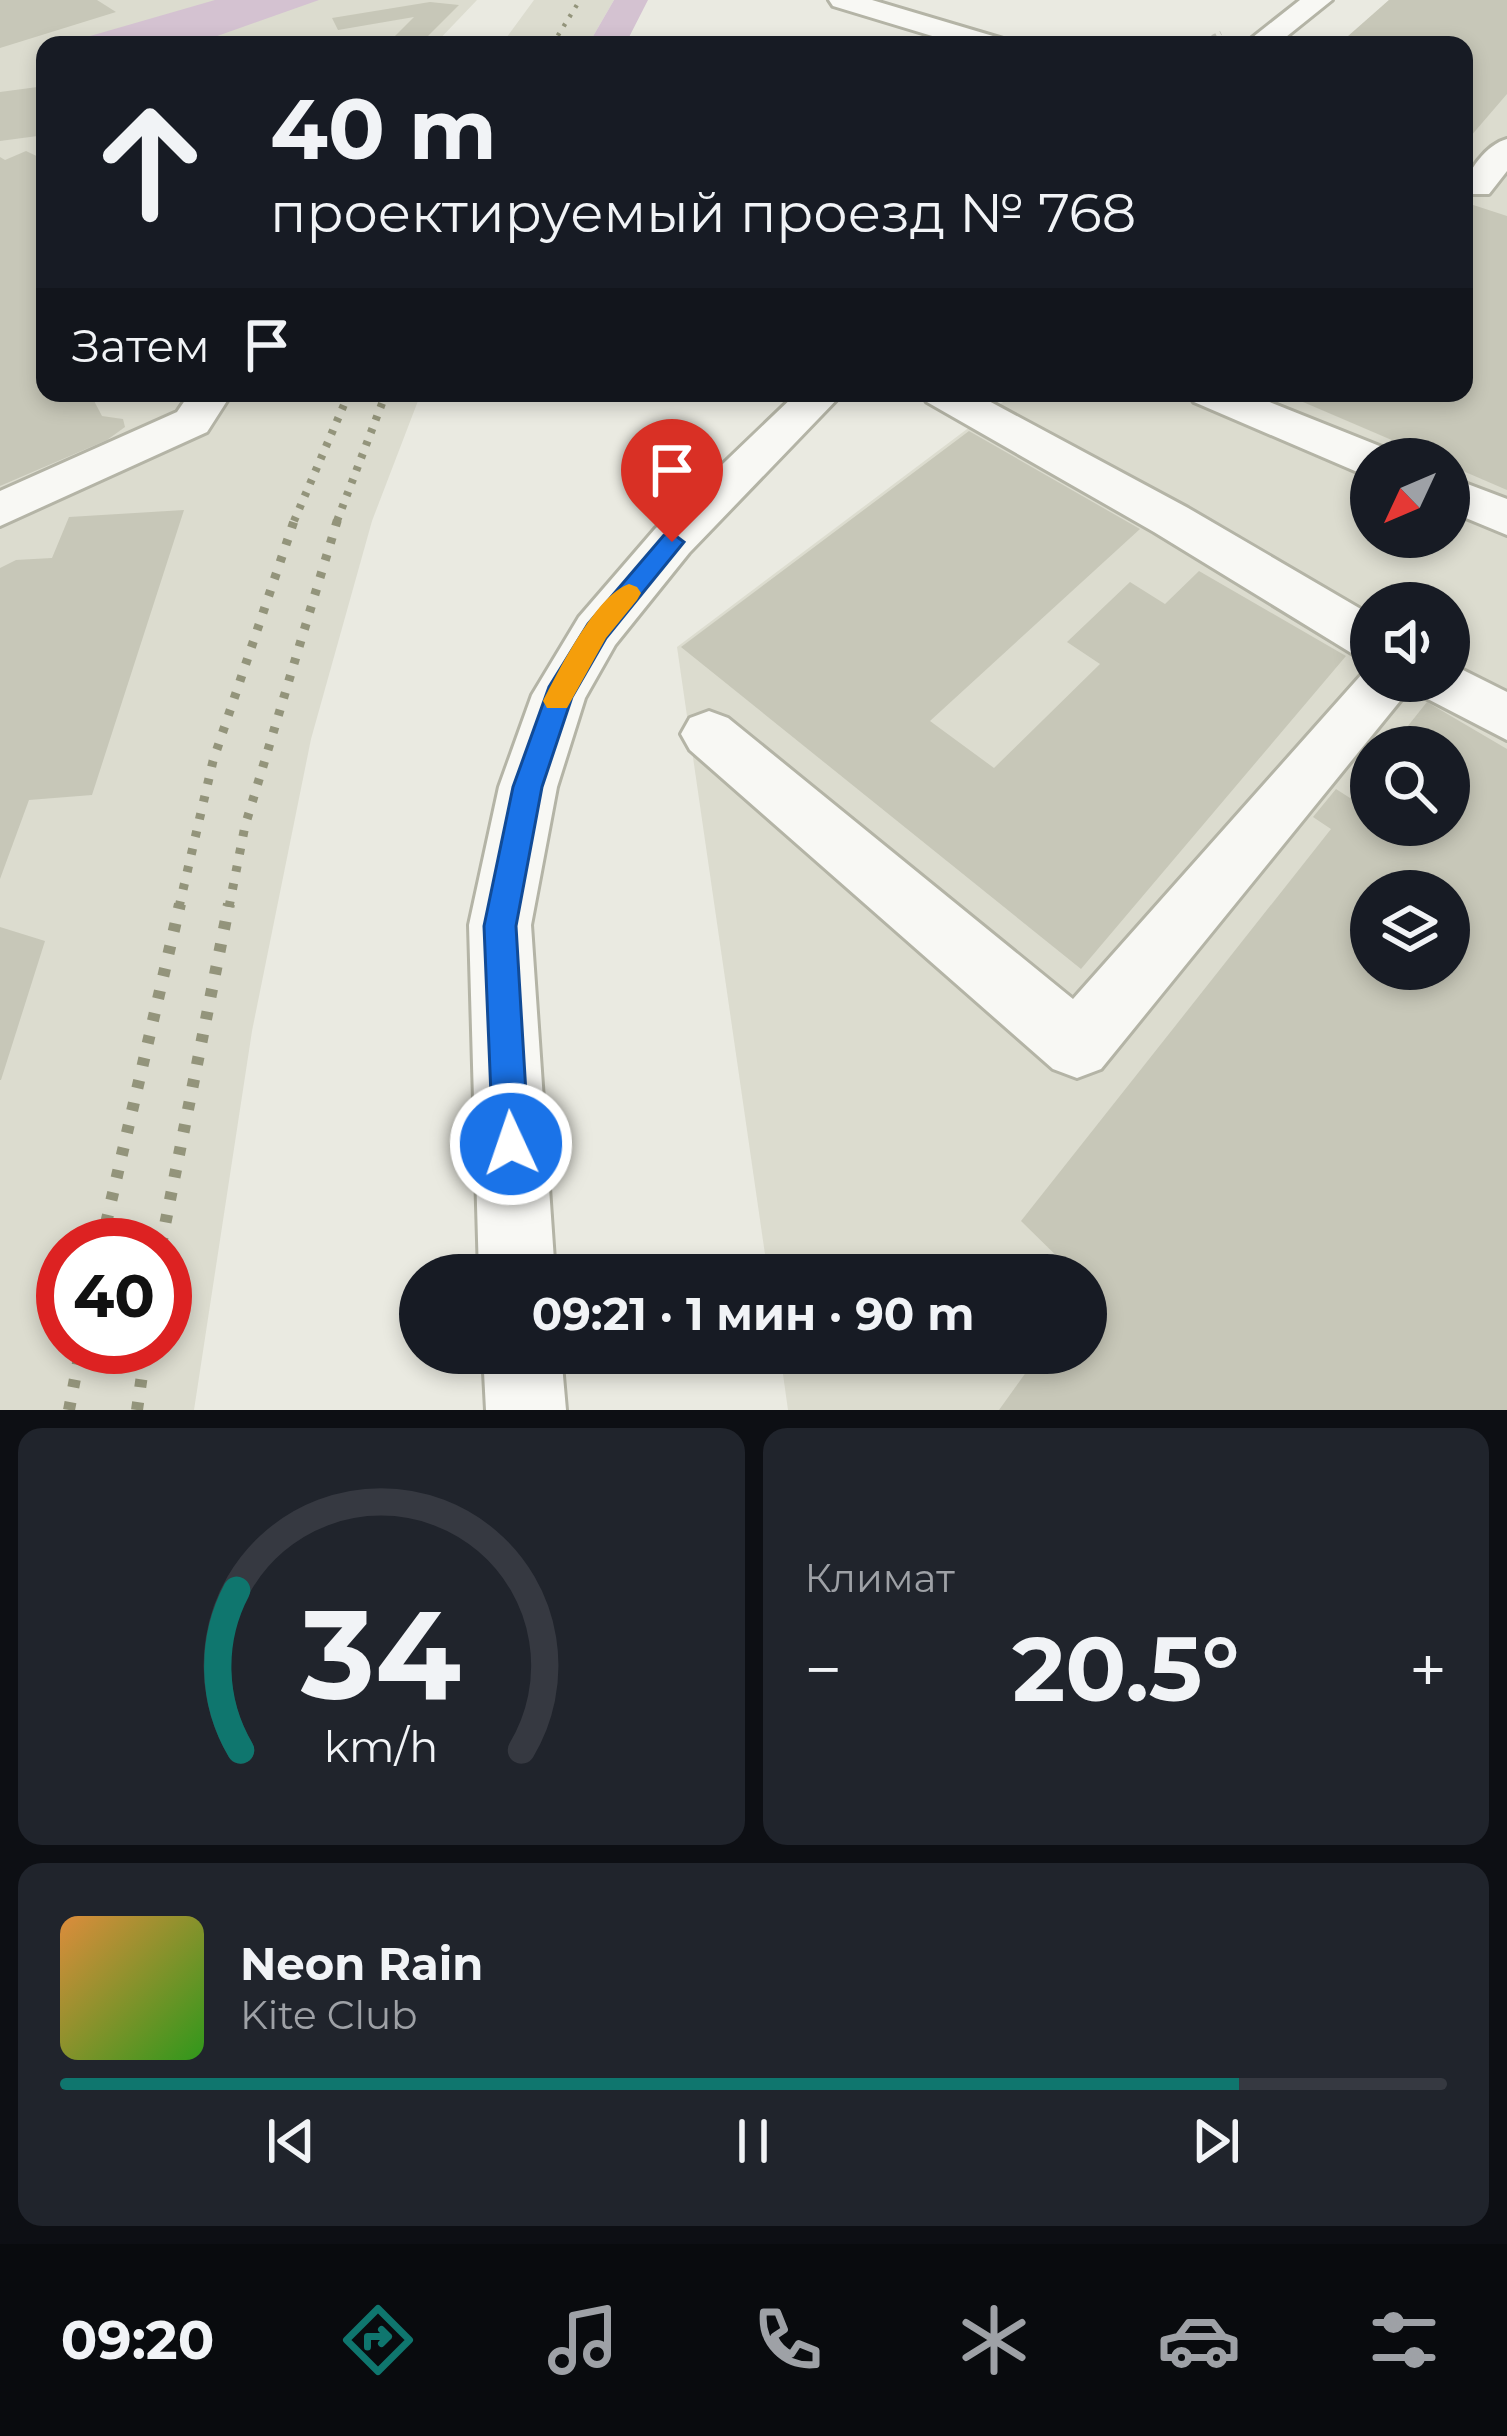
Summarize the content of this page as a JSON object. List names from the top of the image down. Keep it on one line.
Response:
{"north":"bottom left","page":{"turn":["40 m","проектируемый проезд № 768"],"then":"Затем","limit":"40","trip":"09:21 · 1 мин · 90 m","tile":"Климат","heat":["−","20.5°","+"],"song":["Neon Rain","Kite Club"],"tabs":"09:20","gauge":["34","km/h"]}}
